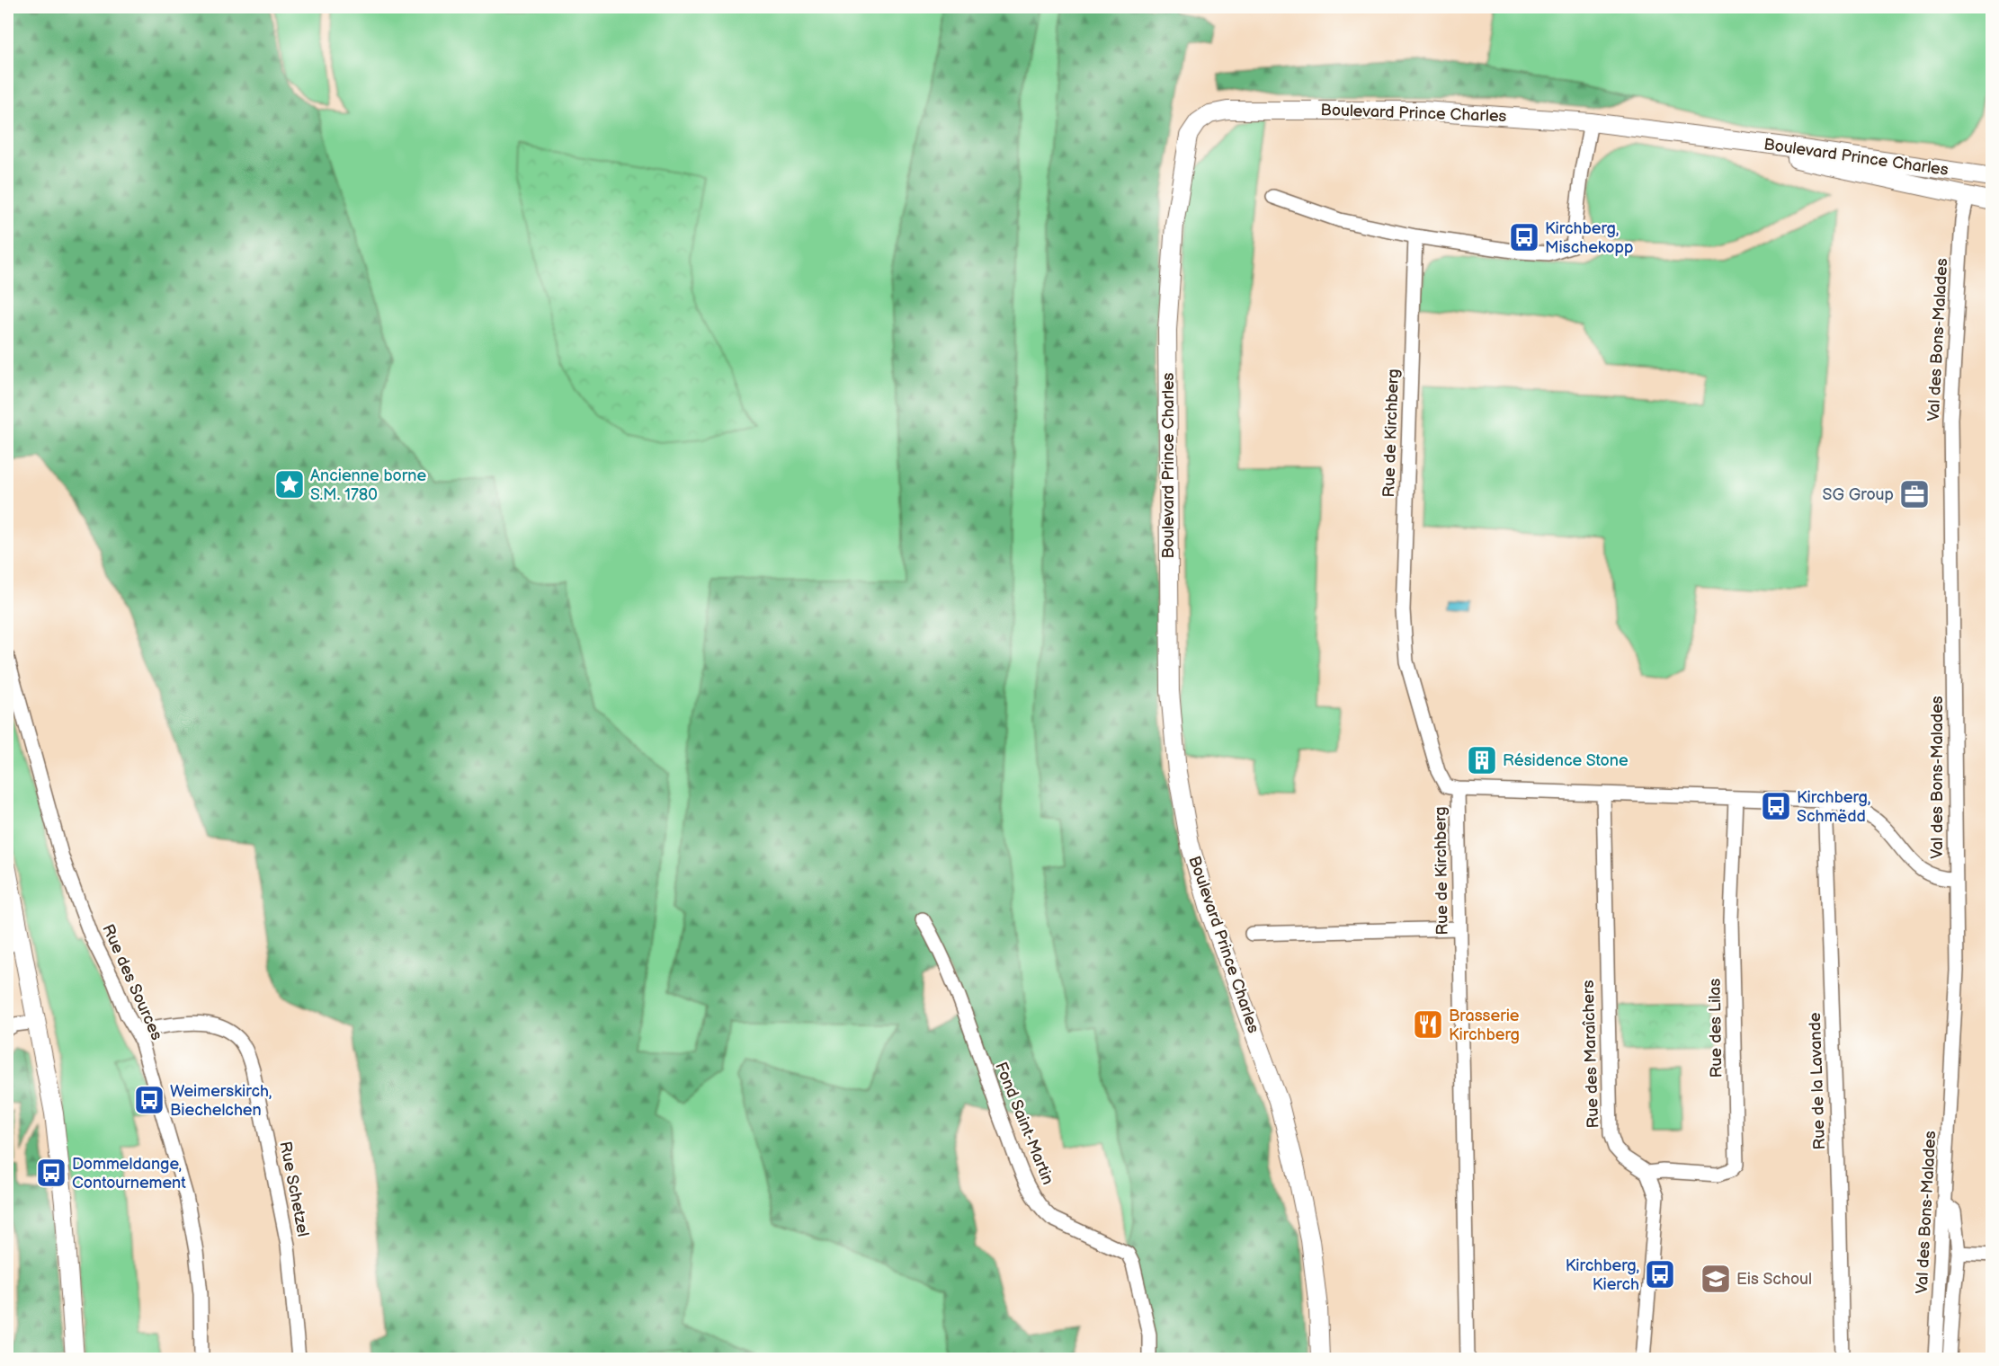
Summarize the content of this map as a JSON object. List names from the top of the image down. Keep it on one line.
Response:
{"streets":{"main road":["Boulevard Prince Charles"],"street":["Val des Bons-Malades","Rue de Kirchberg","Rue des Sources","Rue des Lilas","Rue des Maraîchers","Rue de la Lavande","Fond Saint-Martin","Rue Schetzel"]},"crossings":[["Boulevard Prince Charles","Val des Bons-Malades"],["Rue des Sources","Rue Schetzel"],["Rue des Lilas","Rue des Maraîchers"]],"places":{"bus stop":["Kirchberg, Mischekopp","Kirchberg, Schmëdd","Weimerskirch, Biechelchen","Dommeldange, Contournement","Kirchberg, Kierch"],"place":["Ancienne borne S.M. 1780"],"office":["SG Group"],"building":["Résidence Stone"],"restaurant":["Brasserie Kirchberg"],"school or university":["Eis Schoul"]}}
